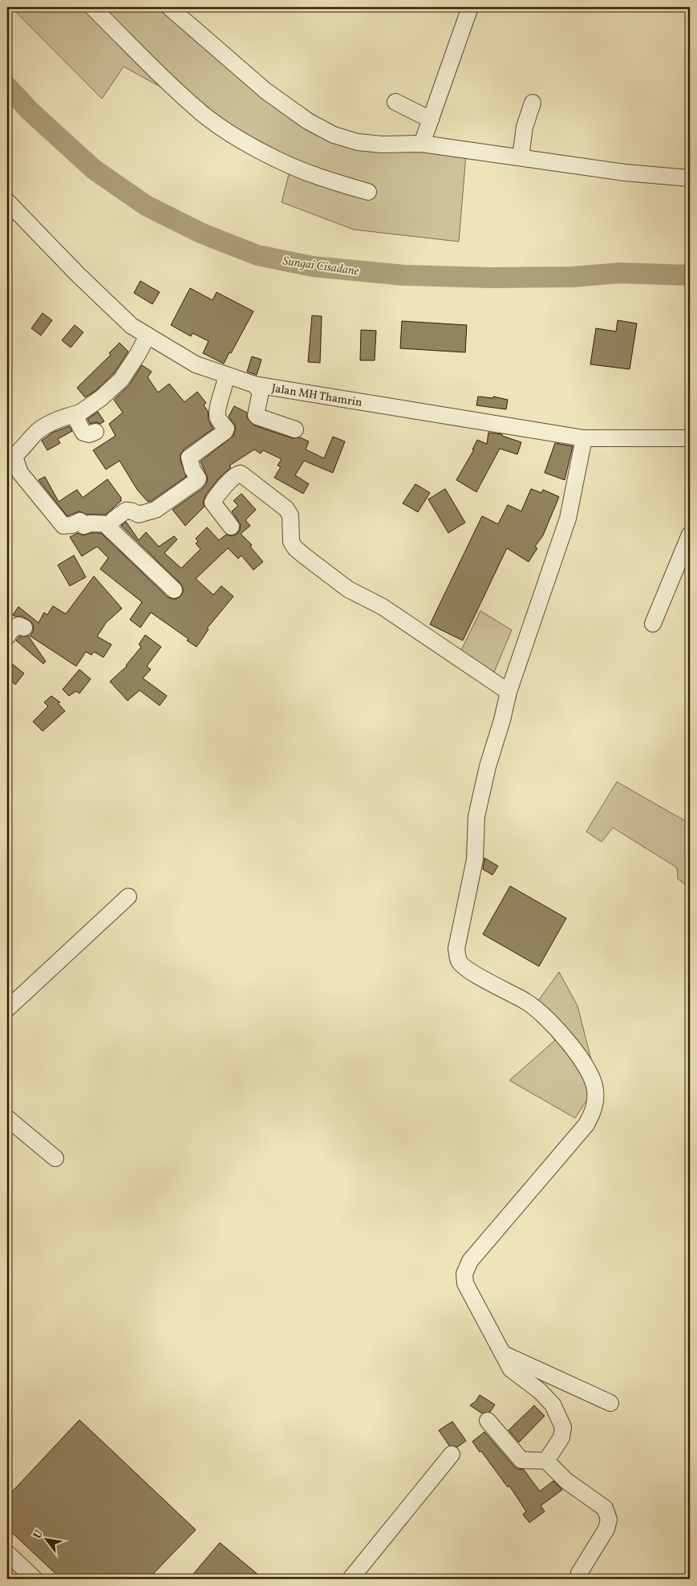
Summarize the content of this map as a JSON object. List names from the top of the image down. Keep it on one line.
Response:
{"streets":{"street":["Jalan MH Thamrin"]},"water":["Sungai Cisadane"],"north":"top left"}
